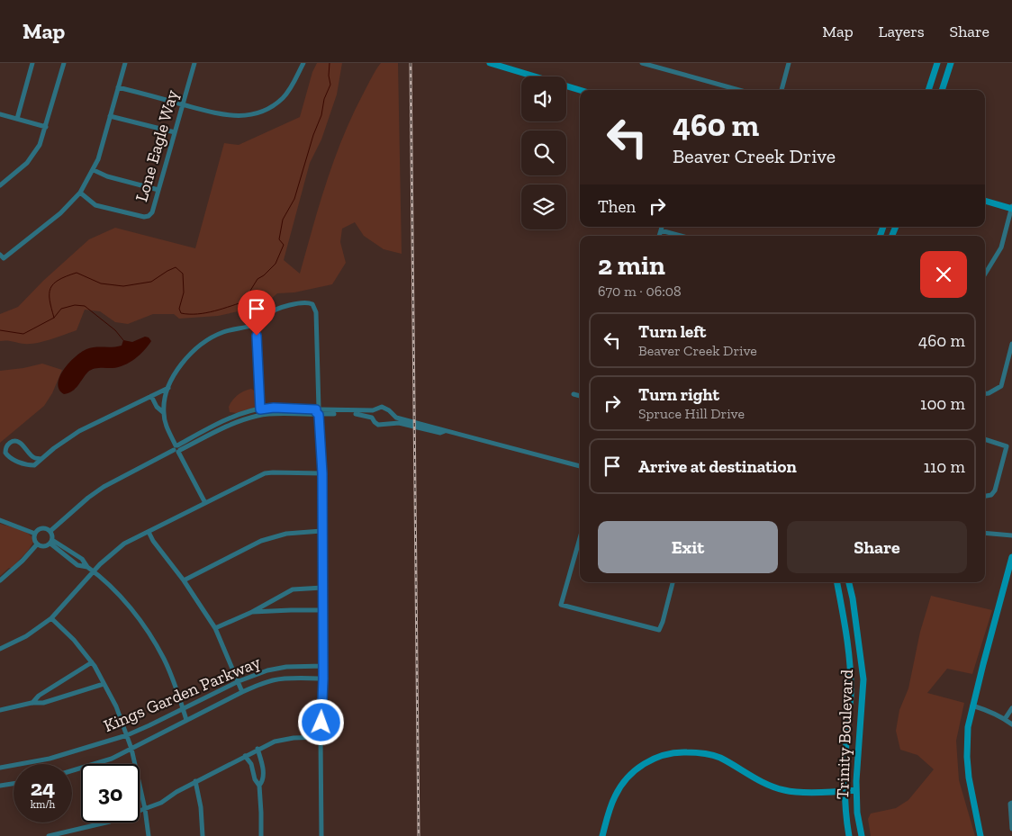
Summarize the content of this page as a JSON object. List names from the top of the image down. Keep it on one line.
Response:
{"streets":{"street":["Lone Eagle Way","Kings Garden Parkway","Trinity Boulevard"]},"page":{"header":"Map","nav":["Map","Layers","Share"],"turn":["460 m","Beaver Creek Drive"],"then":"Then","heading":["2 min","670 m · 06:08"],"list":[{"name":"Turn left","note":"Beaver Creek Drive","value":"460 m"},{"name":"Turn right","note":"Spruce Hill Drive","value":"100 m"},{"name":"Arrive at destination","value":"110 m"}],"buttons":["Exit","Share"],"speed":"24 km/h","limit":"30"}}
